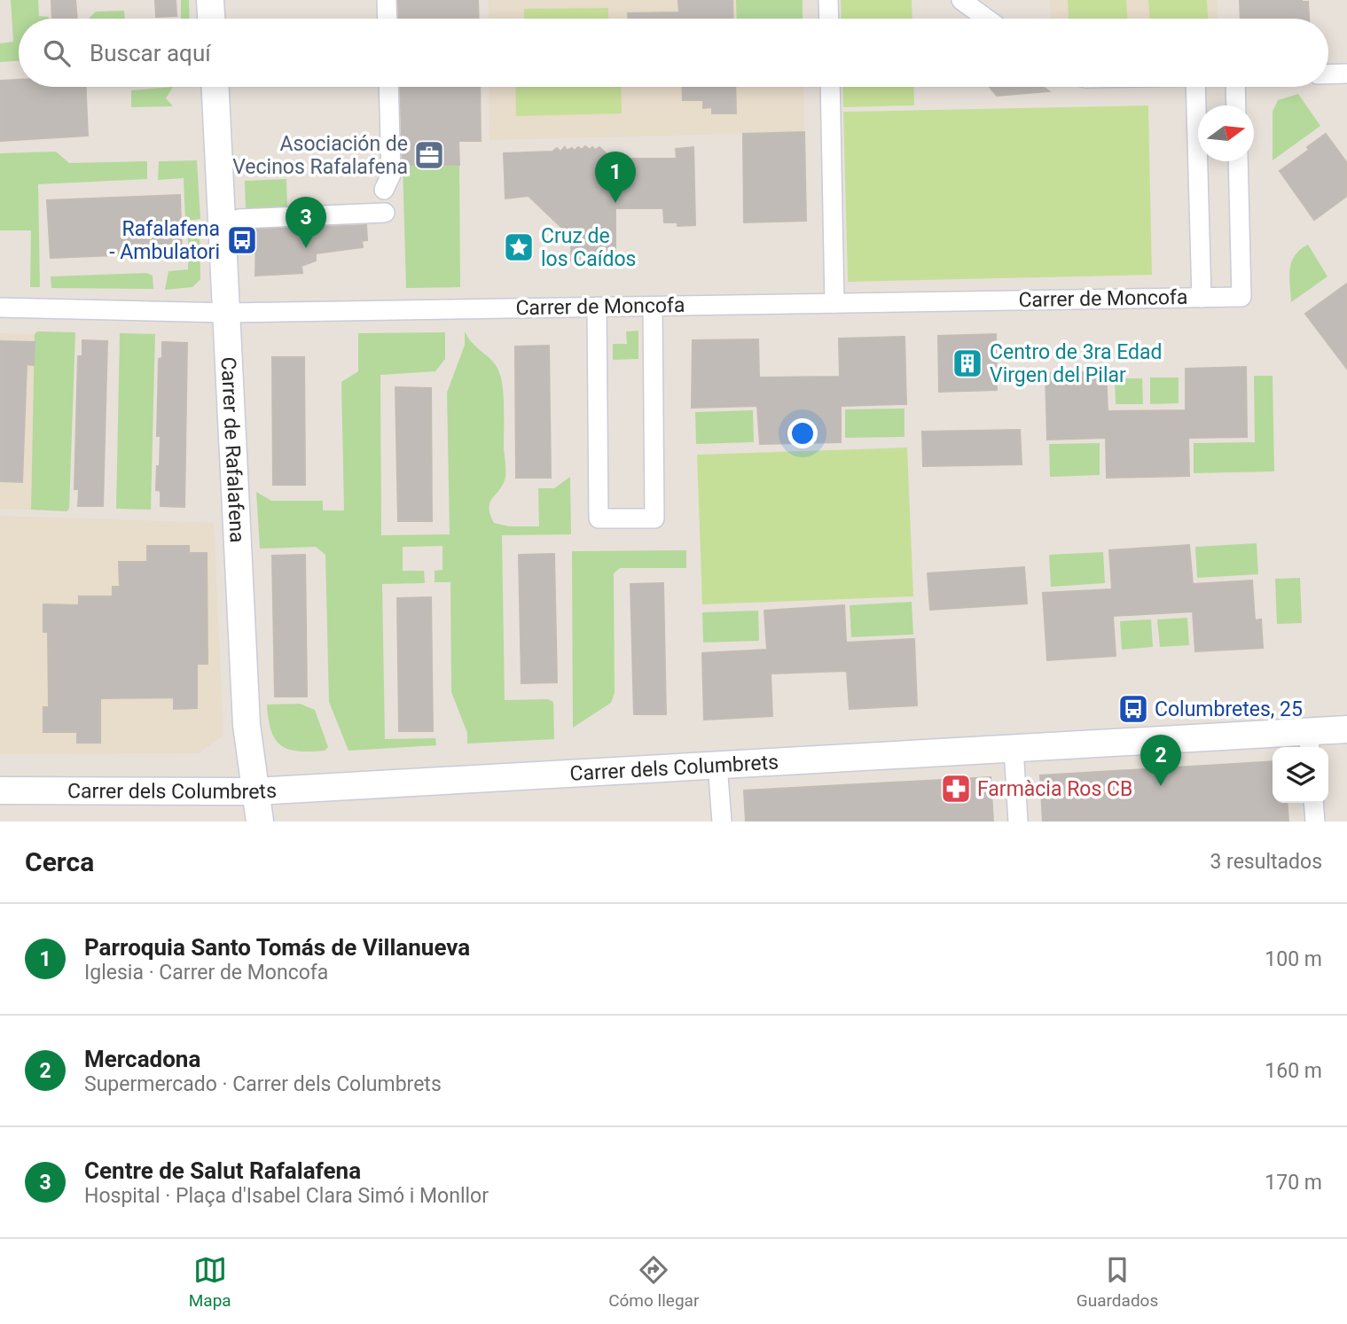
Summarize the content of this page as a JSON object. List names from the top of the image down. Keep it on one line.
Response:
{"streets":{"street":["Carrer de Moncofa","Carrer de Rafalafena","Carrer dels Columbrets"]},"crossings":[["Carrer de Moncofa","Carrer de Rafalafena"],["Carrer de Rafalafena","Carrer dels Columbrets"]],"places":{"office":["Asociación de Vecinos Rafalafena"],"bus stop":["Rafalafena - Ambulatori","Columbretes, 25"],"place":["Cruz de los Caídos"],"building":["Centro de 3ra Edad Virgen del Pilar"],"pharmacy":["Farmàcia Ros CB"]},"north":"right","page":{"search":"Buscar aquí","pins":["1","3","2"],"heading":["Cerca","3 resultados"],"list":[{"mark":"1","name":"Parroquia Santo Tomás de Villanueva","note":"Iglesia · Carrer de Moncofa","value":"100 m"},{"mark":"2","name":"Mercadona","note":"Supermercado · Carrer dels Columbrets","value":"160 m"},{"mark":"3","name":"Centre de Salut Rafalafena","note":"Hospital · Plaça d'Isabel Clara Simó i Monllor","value":"170 m"}],"nav":["Mapa","Cómo llegar","Guardados"]}}
